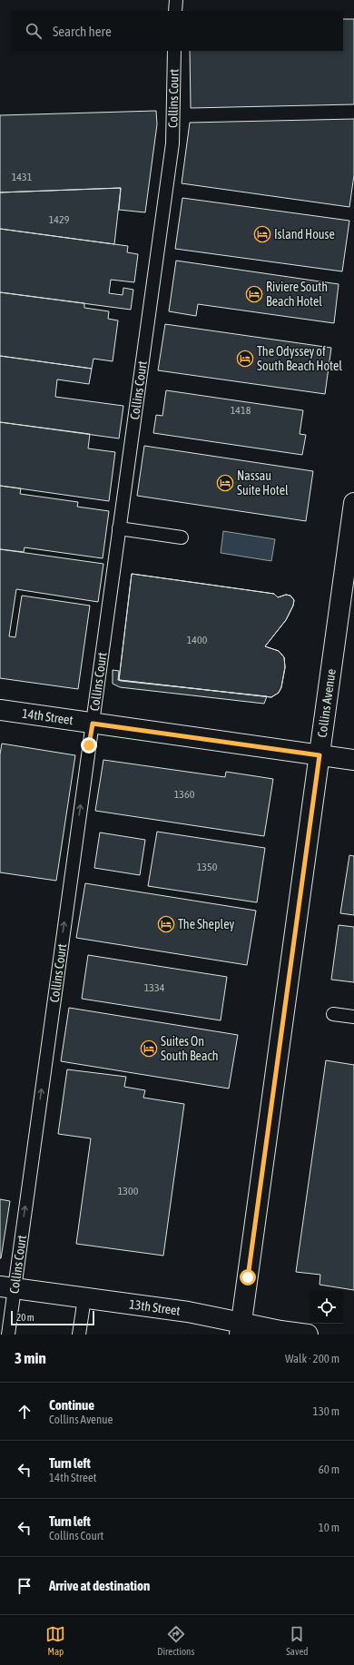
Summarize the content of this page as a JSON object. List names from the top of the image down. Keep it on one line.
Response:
{"streets":{"main road":["Collins Avenue","14th Street","13th Street"],"lane":["Collins Court"]},"crossings":[["Collins Court","14th Street"],["Collins Court","13th Street"],["Collins Avenue","14th Street"],["Collins Avenue","13th Street"]],"one_way":["Collins Court"],"places":{"hotel":["Island House","Riviere South Beach Hotel","The Odyssey of South Beach Hotel","Nassau Suite Hotel","The Shepley","Suites On South Beach"]},"house_numbers":["1431","1429","1418","1400","1360","1350","1334","1300"],"scale_bar":"20 m","page":{"search":"Search here","scale":"20 m","heading":["3 min","Walk · 200 m"],"list":[["Continue","Collins Avenue","130 m"],["Turn left","14th Street","60 m"],["Turn left","Collins Court","10 m"],"Arrive at destination"],"nav":["Map","Directions","Saved"]}}
